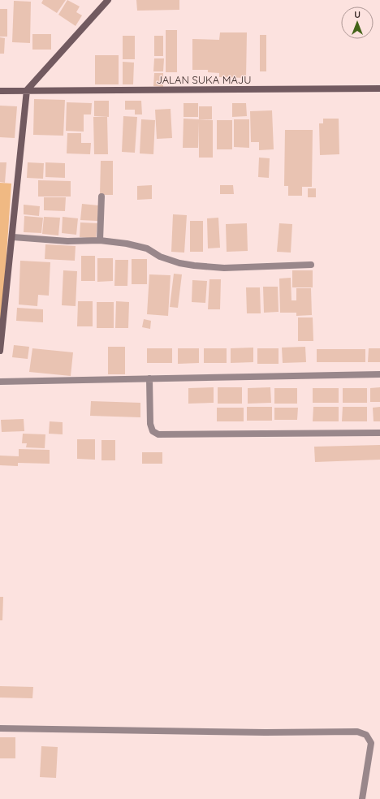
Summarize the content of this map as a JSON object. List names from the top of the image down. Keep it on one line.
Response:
{"streets":{"street":["JALAN SUKA MAJU"]},"north":"top"}
